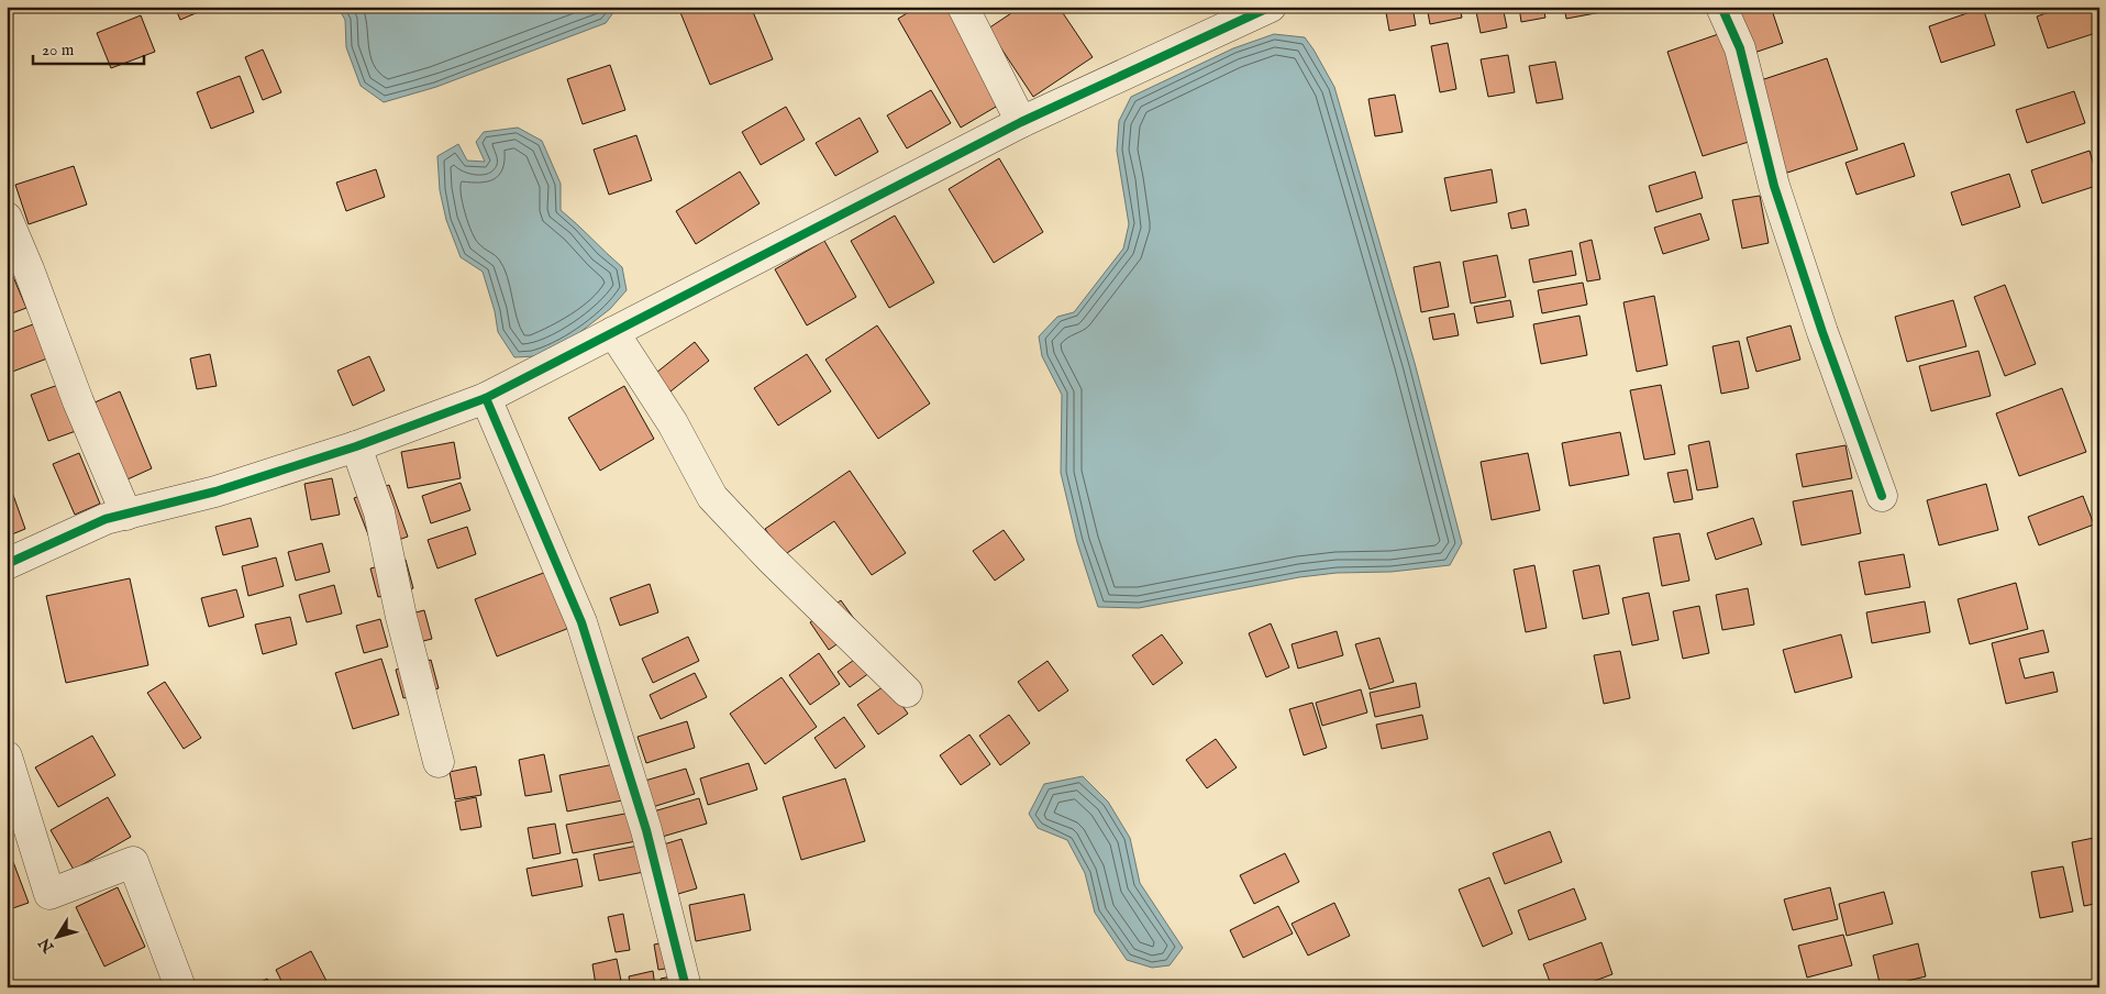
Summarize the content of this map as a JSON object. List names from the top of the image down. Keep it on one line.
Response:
{"scale_bar":"20 m","north":"bottom left"}
